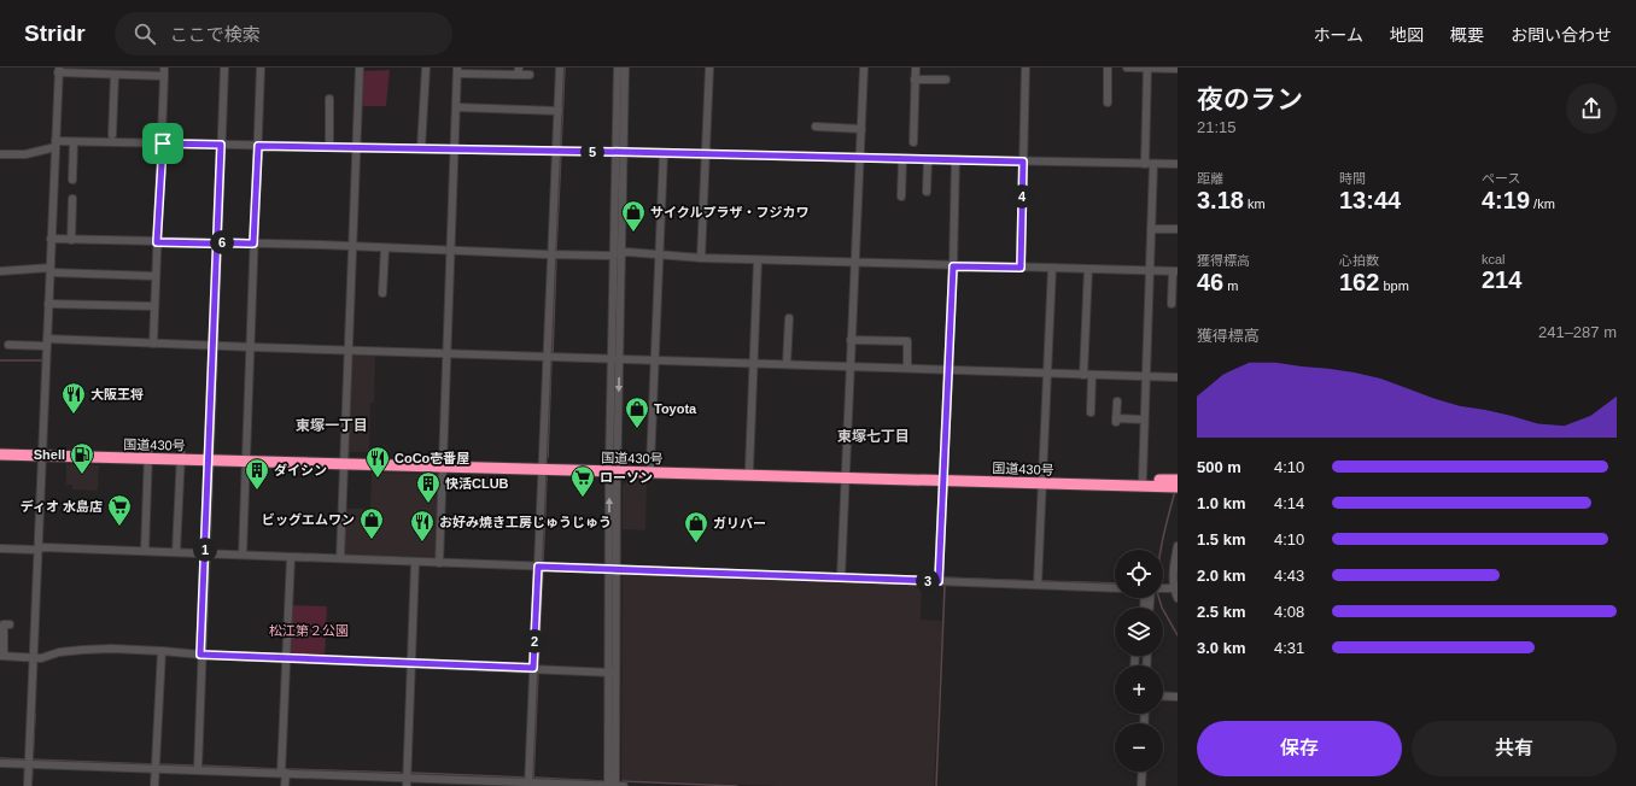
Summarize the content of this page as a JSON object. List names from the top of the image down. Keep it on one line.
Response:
{"streets":{"highway":["国道430号"]},"districts":["東塚一丁目","東塚七丁目"],"parks":["松江第２公園"],"places":{"shop":["サイクルプラザ・フジカワ","Toyota","ビッグエムワン","ガリバー"],"restaurant":["大阪王将","CoCo壱番屋","お好み焼き工房じゅうじゅう"],"fuel station":["Shell"],"building":["ダイシン","快活CLUB"],"supermarket":["ローソン","ディオ 水島店"]},"page":{"header":"Stridr","search":"ここで検索","nav":["ホーム","地図","概要","お問い合わせ"],"heading":["夜のラン","21:15"],"pins":["5","4","6","1","3","2"],"stats":[["距離","3.18 km"],["時間","13:44"],["ペース","4:19 /km"],["獲得標高","46 m"],["心拍数","162 bpm"],["kcal","214"]],"chart":["獲得標高","241–287 m"],"list":[{"name":"500 m","note":"4:10"},{"name":"1.0 km","note":"4:14"},{"name":"1.5 km","note":"4:10"},{"name":"2.0 km","note":"4:43"},{"name":"2.5 km","note":"4:08"},{"name":"3.0 km","note":"4:31"}],"map_buttons":["+","−"],"buttons":["保存","共有"]}}
